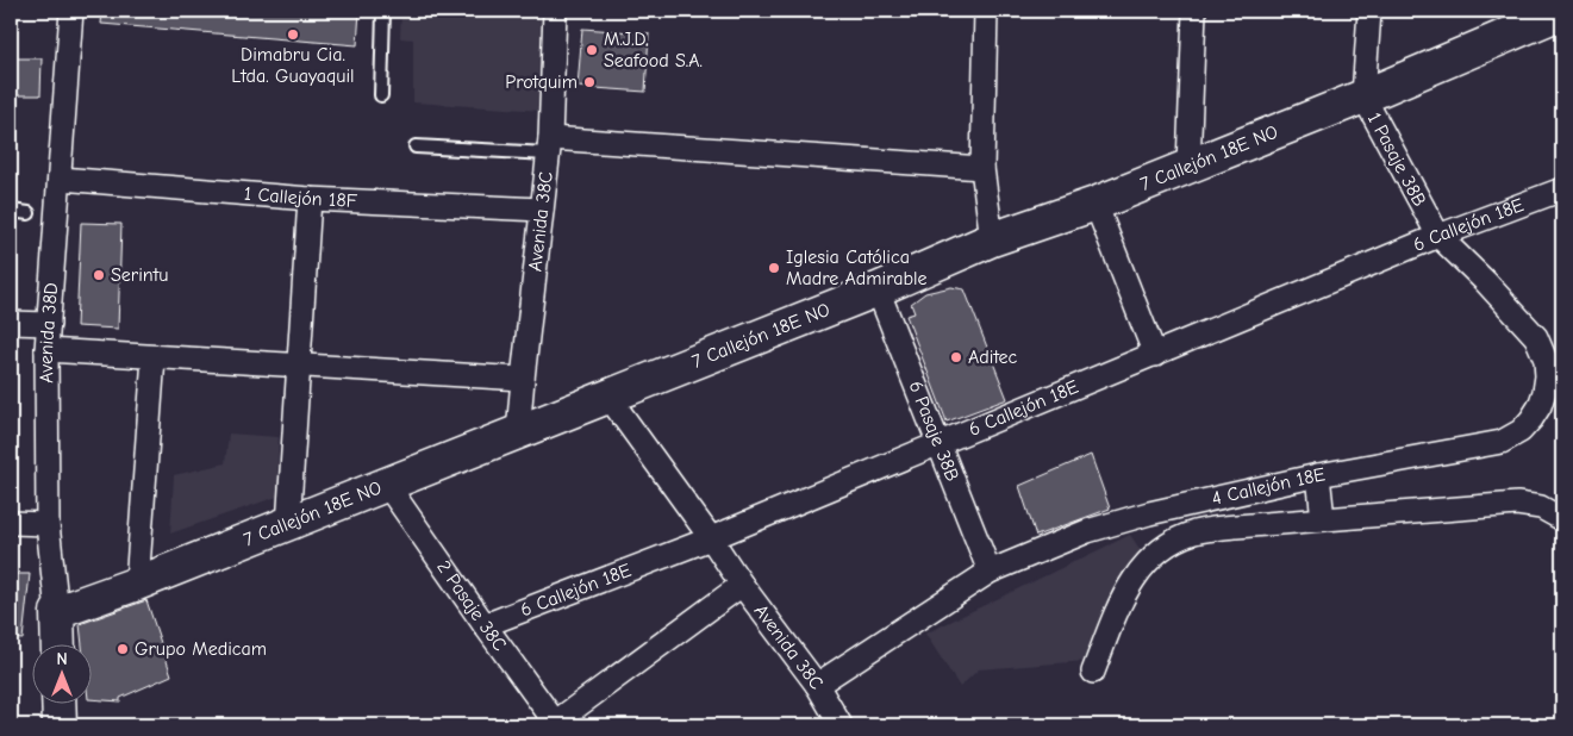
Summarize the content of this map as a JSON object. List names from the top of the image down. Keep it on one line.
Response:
{"streets":{"street":["7 Callejón 18E NO","1 Pasaje 38B","1 Callejón 18F","Avenida 38C","6 Callejón 18E","Avenida 38D","6 Pasaje 38B","4 Callejón 18E","2 Pasaje 38C"]},"crossings":[["7 Callejón 18E NO","1 Pasaje 38B"],["7 Callejón 18E NO","Avenida 38C"],["7 Callejón 18E NO","Avenida 38D"],["7 Callejón 18E NO","6 Pasaje 38B"],["7 Callejón 18E NO","2 Pasaje 38C"],["1 Pasaje 38B","6 Callejón 18E"],["1 Pasaje 38B","4 Callejón 18E"],["1 Callejón 18F","Avenida 38C"],["1 Callejón 18F","Avenida 38D"],["Avenida 38C","6 Callejón 18E"],["Avenida 38C","4 Callejón 18E"],["6 Callejón 18E","6 Pasaje 38B"],["6 Callejón 18E","2 Pasaje 38C"],["6 Pasaje 38B","4 Callejón 18E"]],"places":["Dimabru Cia. Ltda. Guayaquil","M.J.D. Seafood S.A.","Protquim","Iglesia Católica Madre Admirable","Serintu","Aditec","Grupo Medicam"],"north":"top"}
